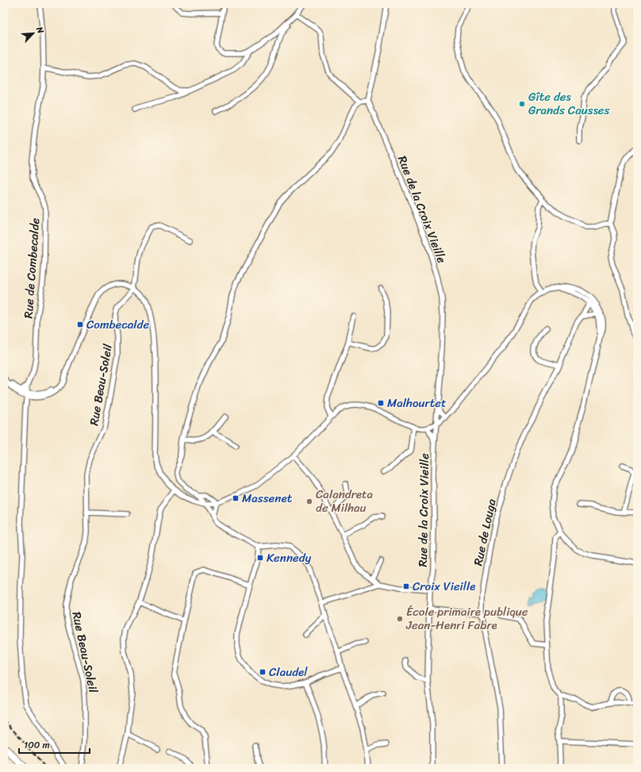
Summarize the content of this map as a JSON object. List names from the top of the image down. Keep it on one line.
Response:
{"streets":{"street":["Rue de la Croix Vieille","Rue de Combecalde","Rue Beau-Soleil","Rue de Louga"]},"places":{"other":["Gîte des Grands Causses","Calandreta de Milhau","École primaire publique Jean-Henri Fabre"],"transit":["Combecalde","Malhourtet","Massenet","Kennedy","Croix Vieille","Claudel"]},"scale_bar":"100 m","north":"top right"}
